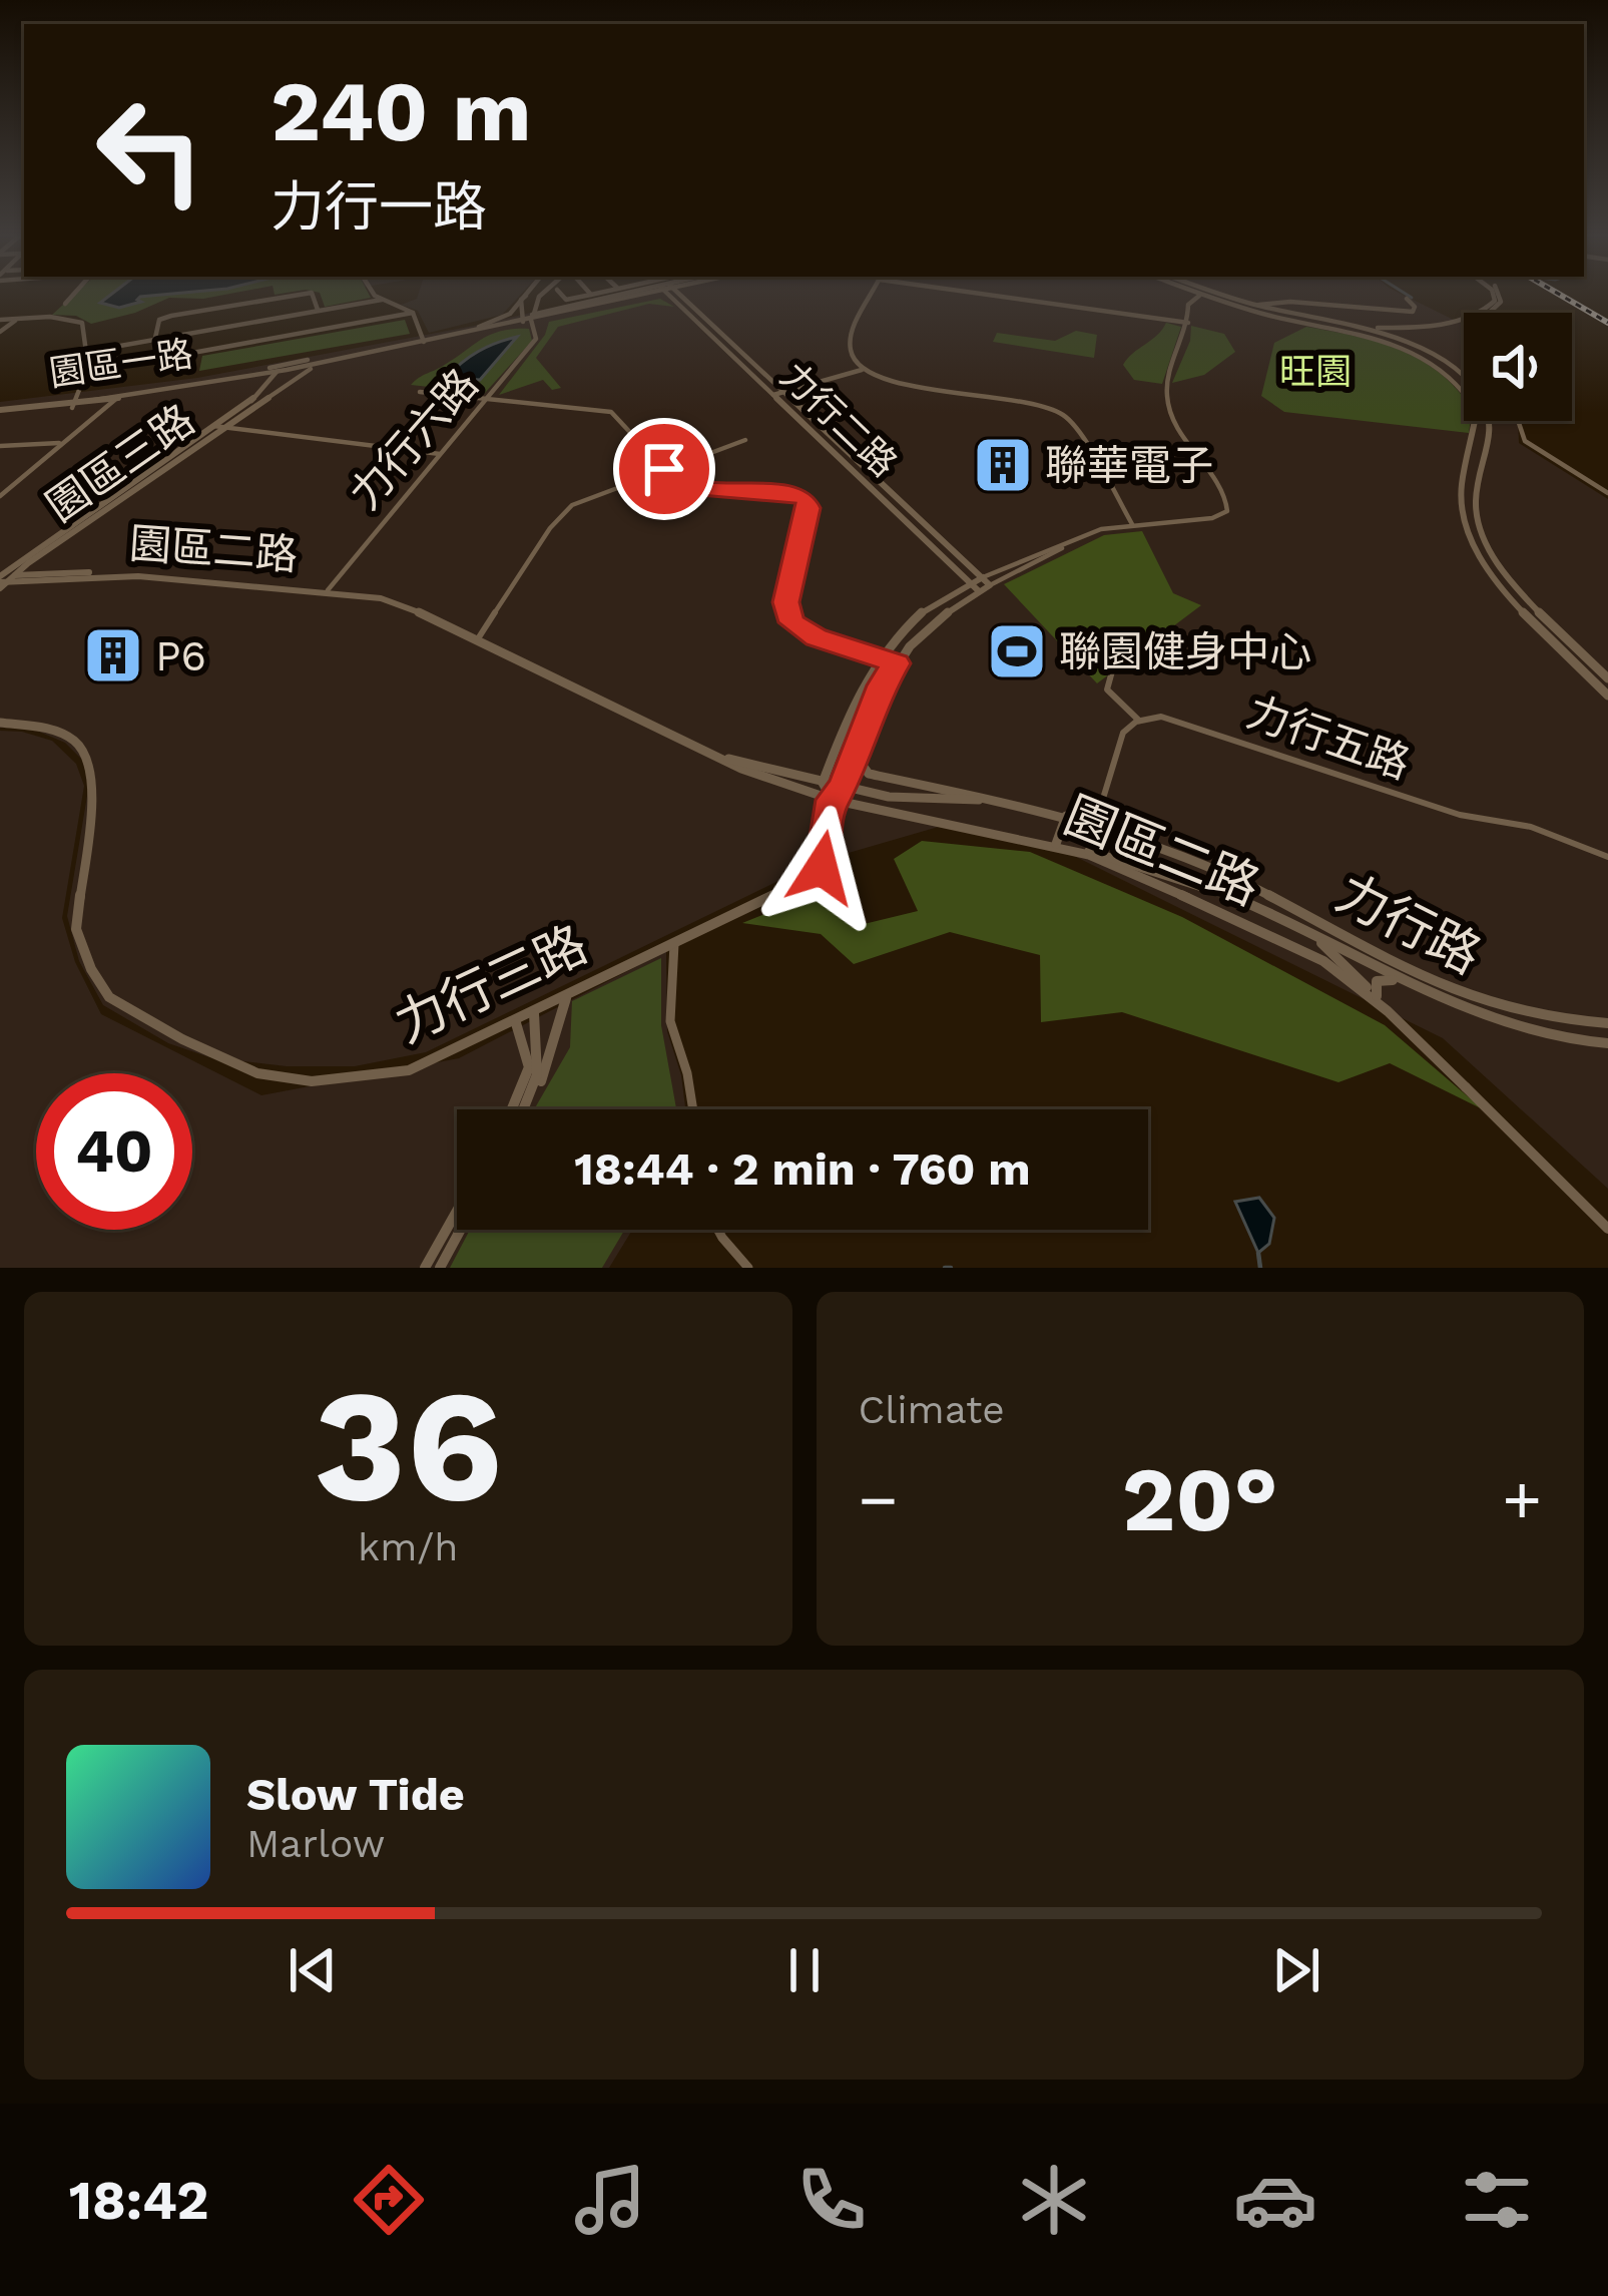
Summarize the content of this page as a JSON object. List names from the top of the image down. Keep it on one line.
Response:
{"streets":{"street":["園區一路","力行二路","力行六路","園區三路","園區二路","力行五路","力行路","力行三路"]},"crossings":[["園區一路","力行六路"],["園區一路","園區三路"],["力行六路","園區二路"],["園區三路","園區二路"],["園區二路","力行路"],["園區二路","力行三路"]],"parks":["旺園"],"places":{"building":["聯華電子","P6"],"sports":["聯園健身中心"]},"page":{"turn":["240 m","力行一路"],"limit":"40","trip":"18:44 · 2 min · 760 m","tile":[["36","km/h"],"Climate"],"heat":["−","20°","+"],"song":["Slow Tide","Marlow"],"tabs":"18:42"}}
